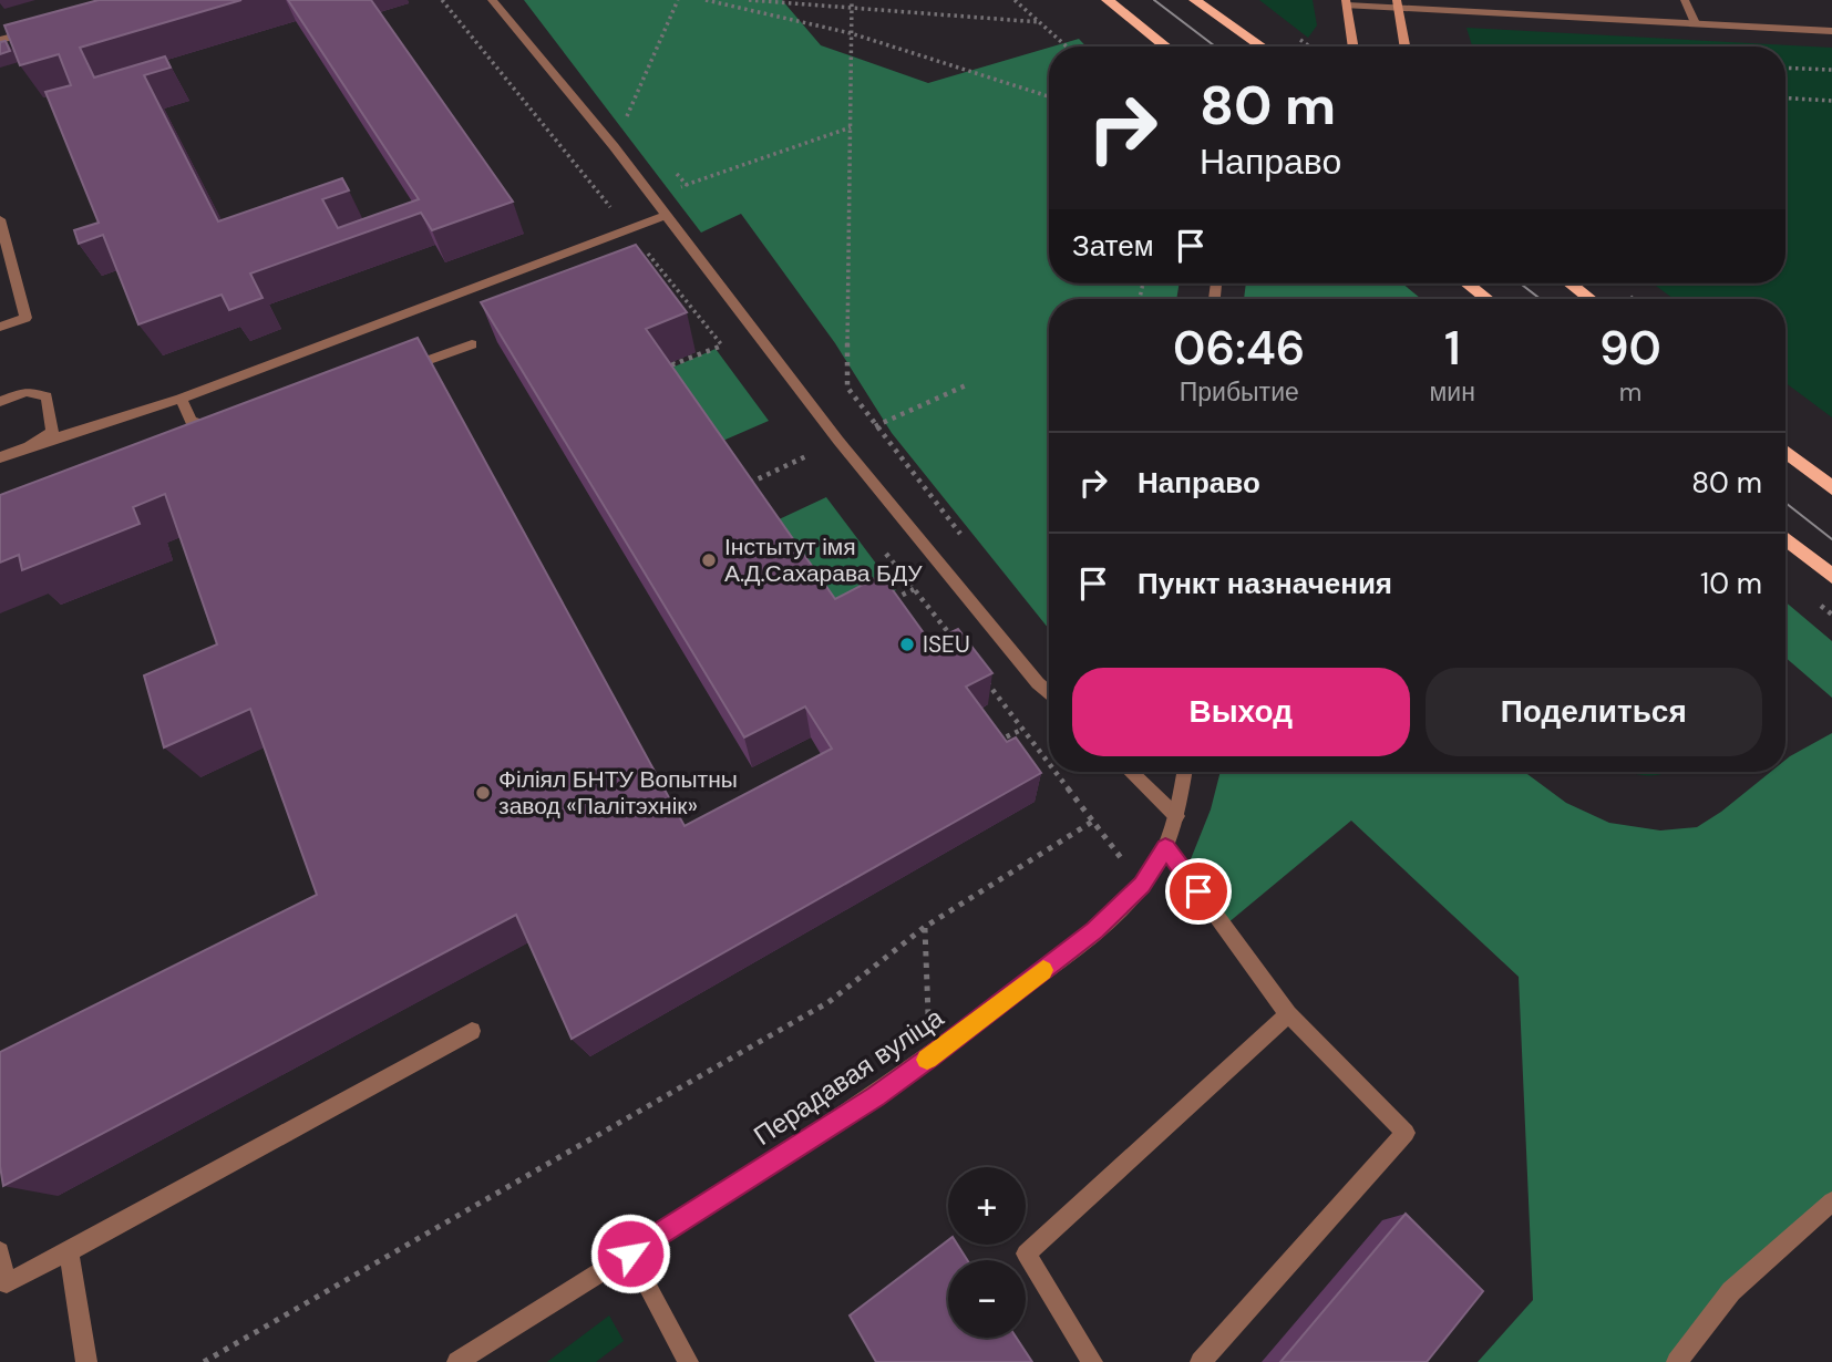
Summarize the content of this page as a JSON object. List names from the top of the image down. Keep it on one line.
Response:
{"streets":{"street":["Перадавая вуліца"]},"places":["Інстытут імя А.Д.Сахарава БДУ","ISEU","Філіял БНТУ Вопытны завод «Палітэхнік»"],"page":{"turn":["80 m","Направо"],"then":"Затем","eta":["06:46","Прибытие","1","мин","90","m"],"list":[{"name":"Направо","value":"80 m"},{"name":"Пункт назначения","value":"10 m"}],"buttons":["Выход","Поделиться"],"map_buttons":["+","−"]}}
